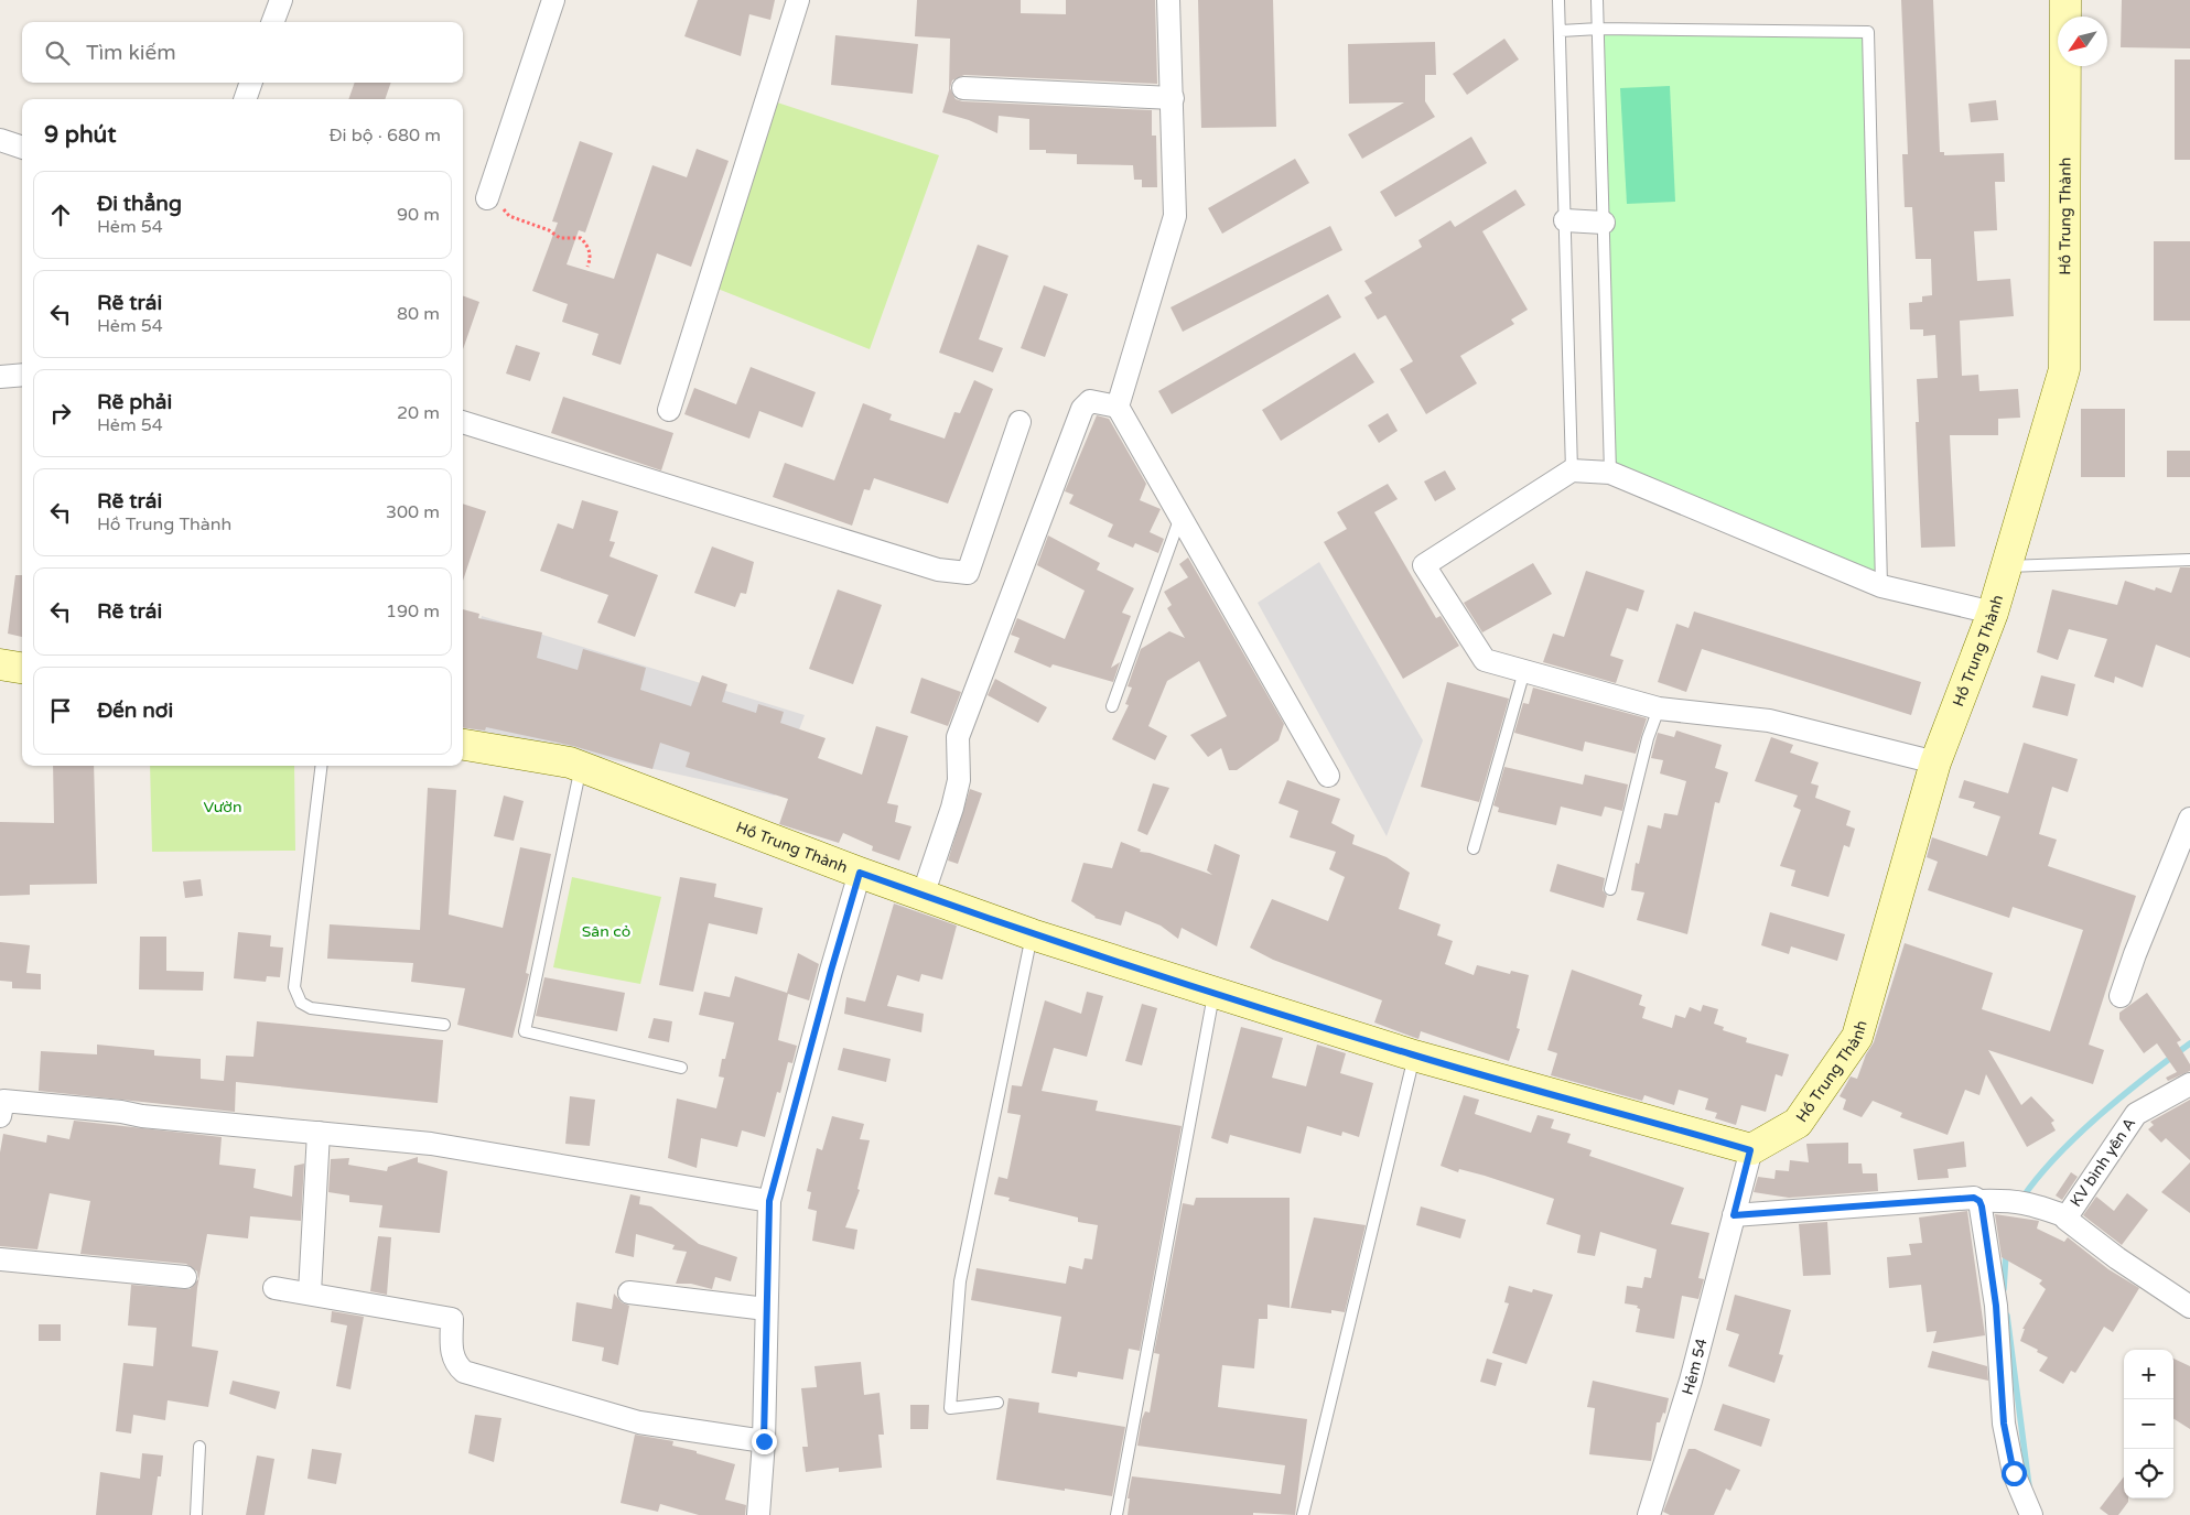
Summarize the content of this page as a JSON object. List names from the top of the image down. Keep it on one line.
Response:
{"streets":{"street":["Hồ Trung Thành","KV bình yên A","Hẻm 54"]},"crossings":[["Hồ Trung Thành","Hẻm 54"]],"parks":["Vườn","Sân cỏ"],"north":"bottom left","page":{"search":"Tìm kiếm","heading":["9 phút","Đi bộ · 680 m"],"list":[["Đi thẳng","Hẻm 54","90 m"],["Rẽ trái","Hẻm 54","80 m"],["Rẽ phải","Hẻm 54","20 m"],["Rẽ trái","Hồ Trung Thành","300 m"],["Rẽ trái","190 m"],"Đến nơi"],"map_buttons":["+","−"]}}
